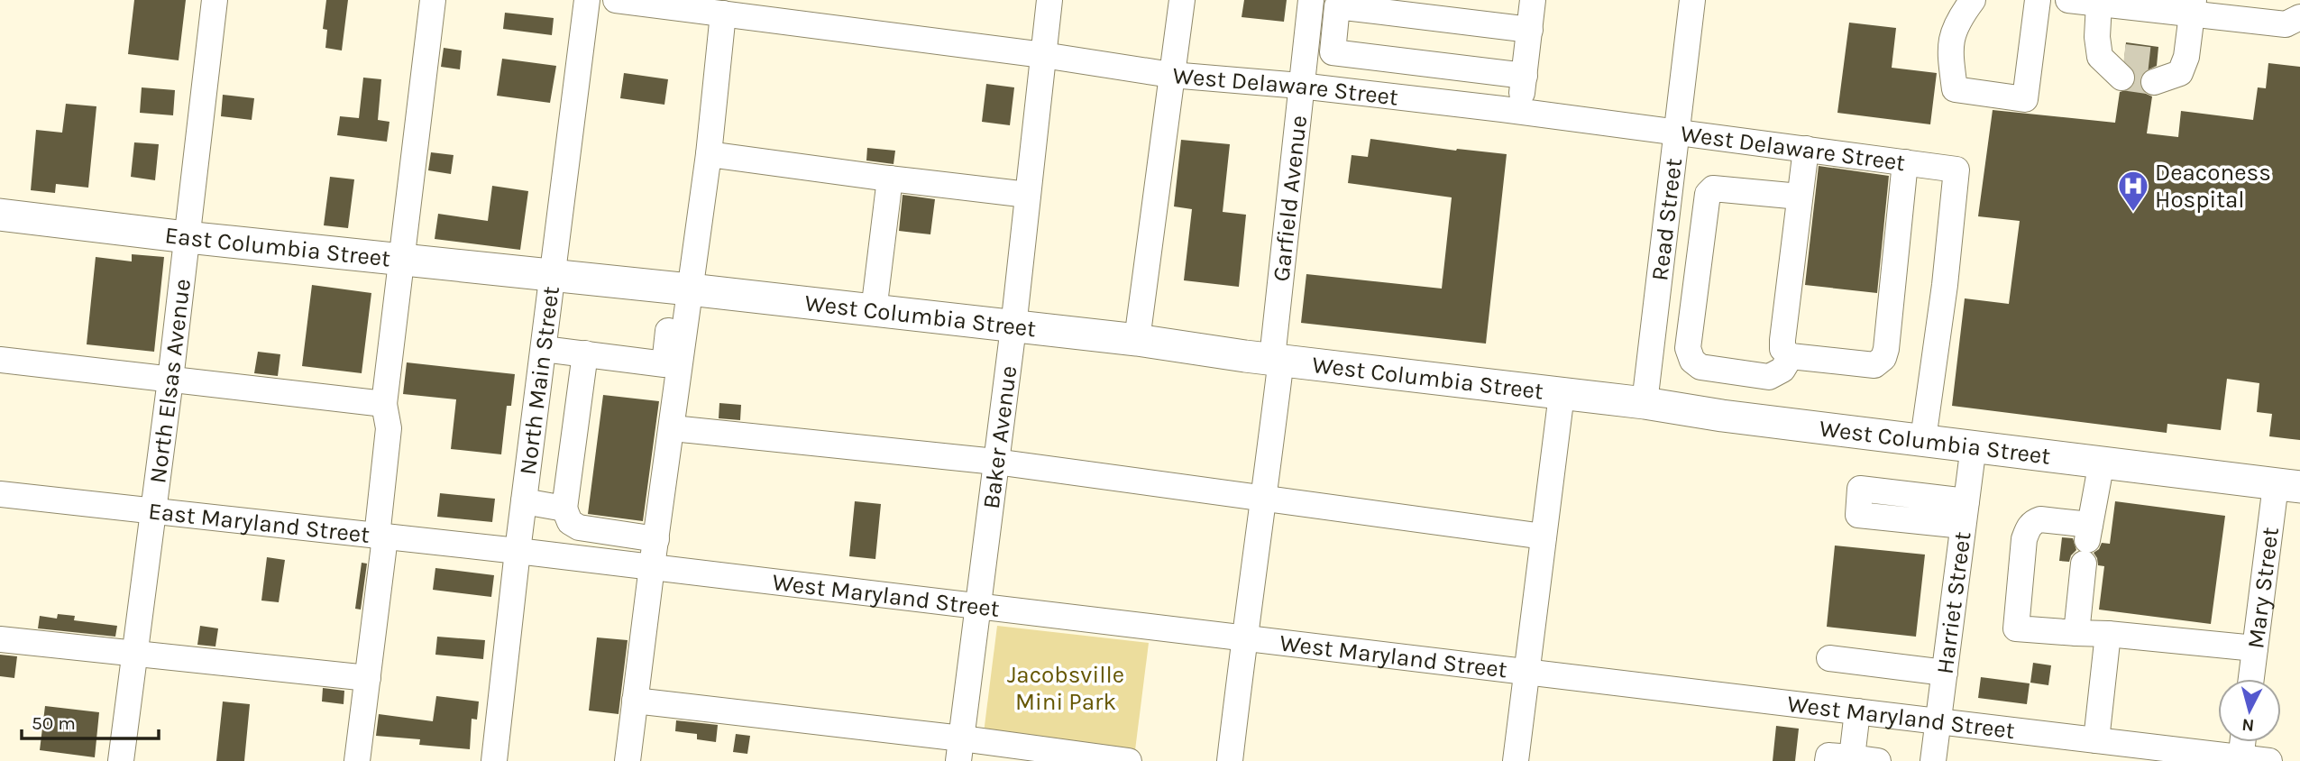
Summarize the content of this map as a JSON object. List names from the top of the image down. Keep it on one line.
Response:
{"streets":{"main road":["East Columbia Street","West Columbia Street"],"street":["West Delaware Street","Garfield Avenue","Read Street","North Elsas Avenue","North Main Street","Baker Avenue","East Maryland Street","Mary Street","West Maryland Street","Harriet Street"]},"crossings":[["West Delaware Street","Garfield Avenue"],["West Delaware Street","Read Street"],["West Delaware Street","West Columbia Street"],["West Delaware Street","Baker Avenue"],["Garfield Avenue","West Columbia Street"],["Garfield Avenue","West Maryland Street"],["Read Street","West Columbia Street"],["East Columbia Street","West Columbia Street"],["East Columbia Street","North Elsas Avenue"],["East Columbia Street","North Main Street"],["West Columbia Street","North Main Street"],["West Columbia Street","Baker Avenue"],["West Columbia Street","Mary Street"],["West Columbia Street","Harriet Street"],["North Elsas Avenue","East Maryland Street"],["North Main Street","East Maryland Street"],["North Main Street","West Maryland Street"],["Baker Avenue","West Maryland Street"],["East Maryland Street","West Maryland Street"],["West Maryland Street","Harriet Street"]],"parks":["Jacobsville Mini Park"],"places":{"hospital":["Deaconess Hospital"]},"scale_bar":"50 m","north":"bottom"}
